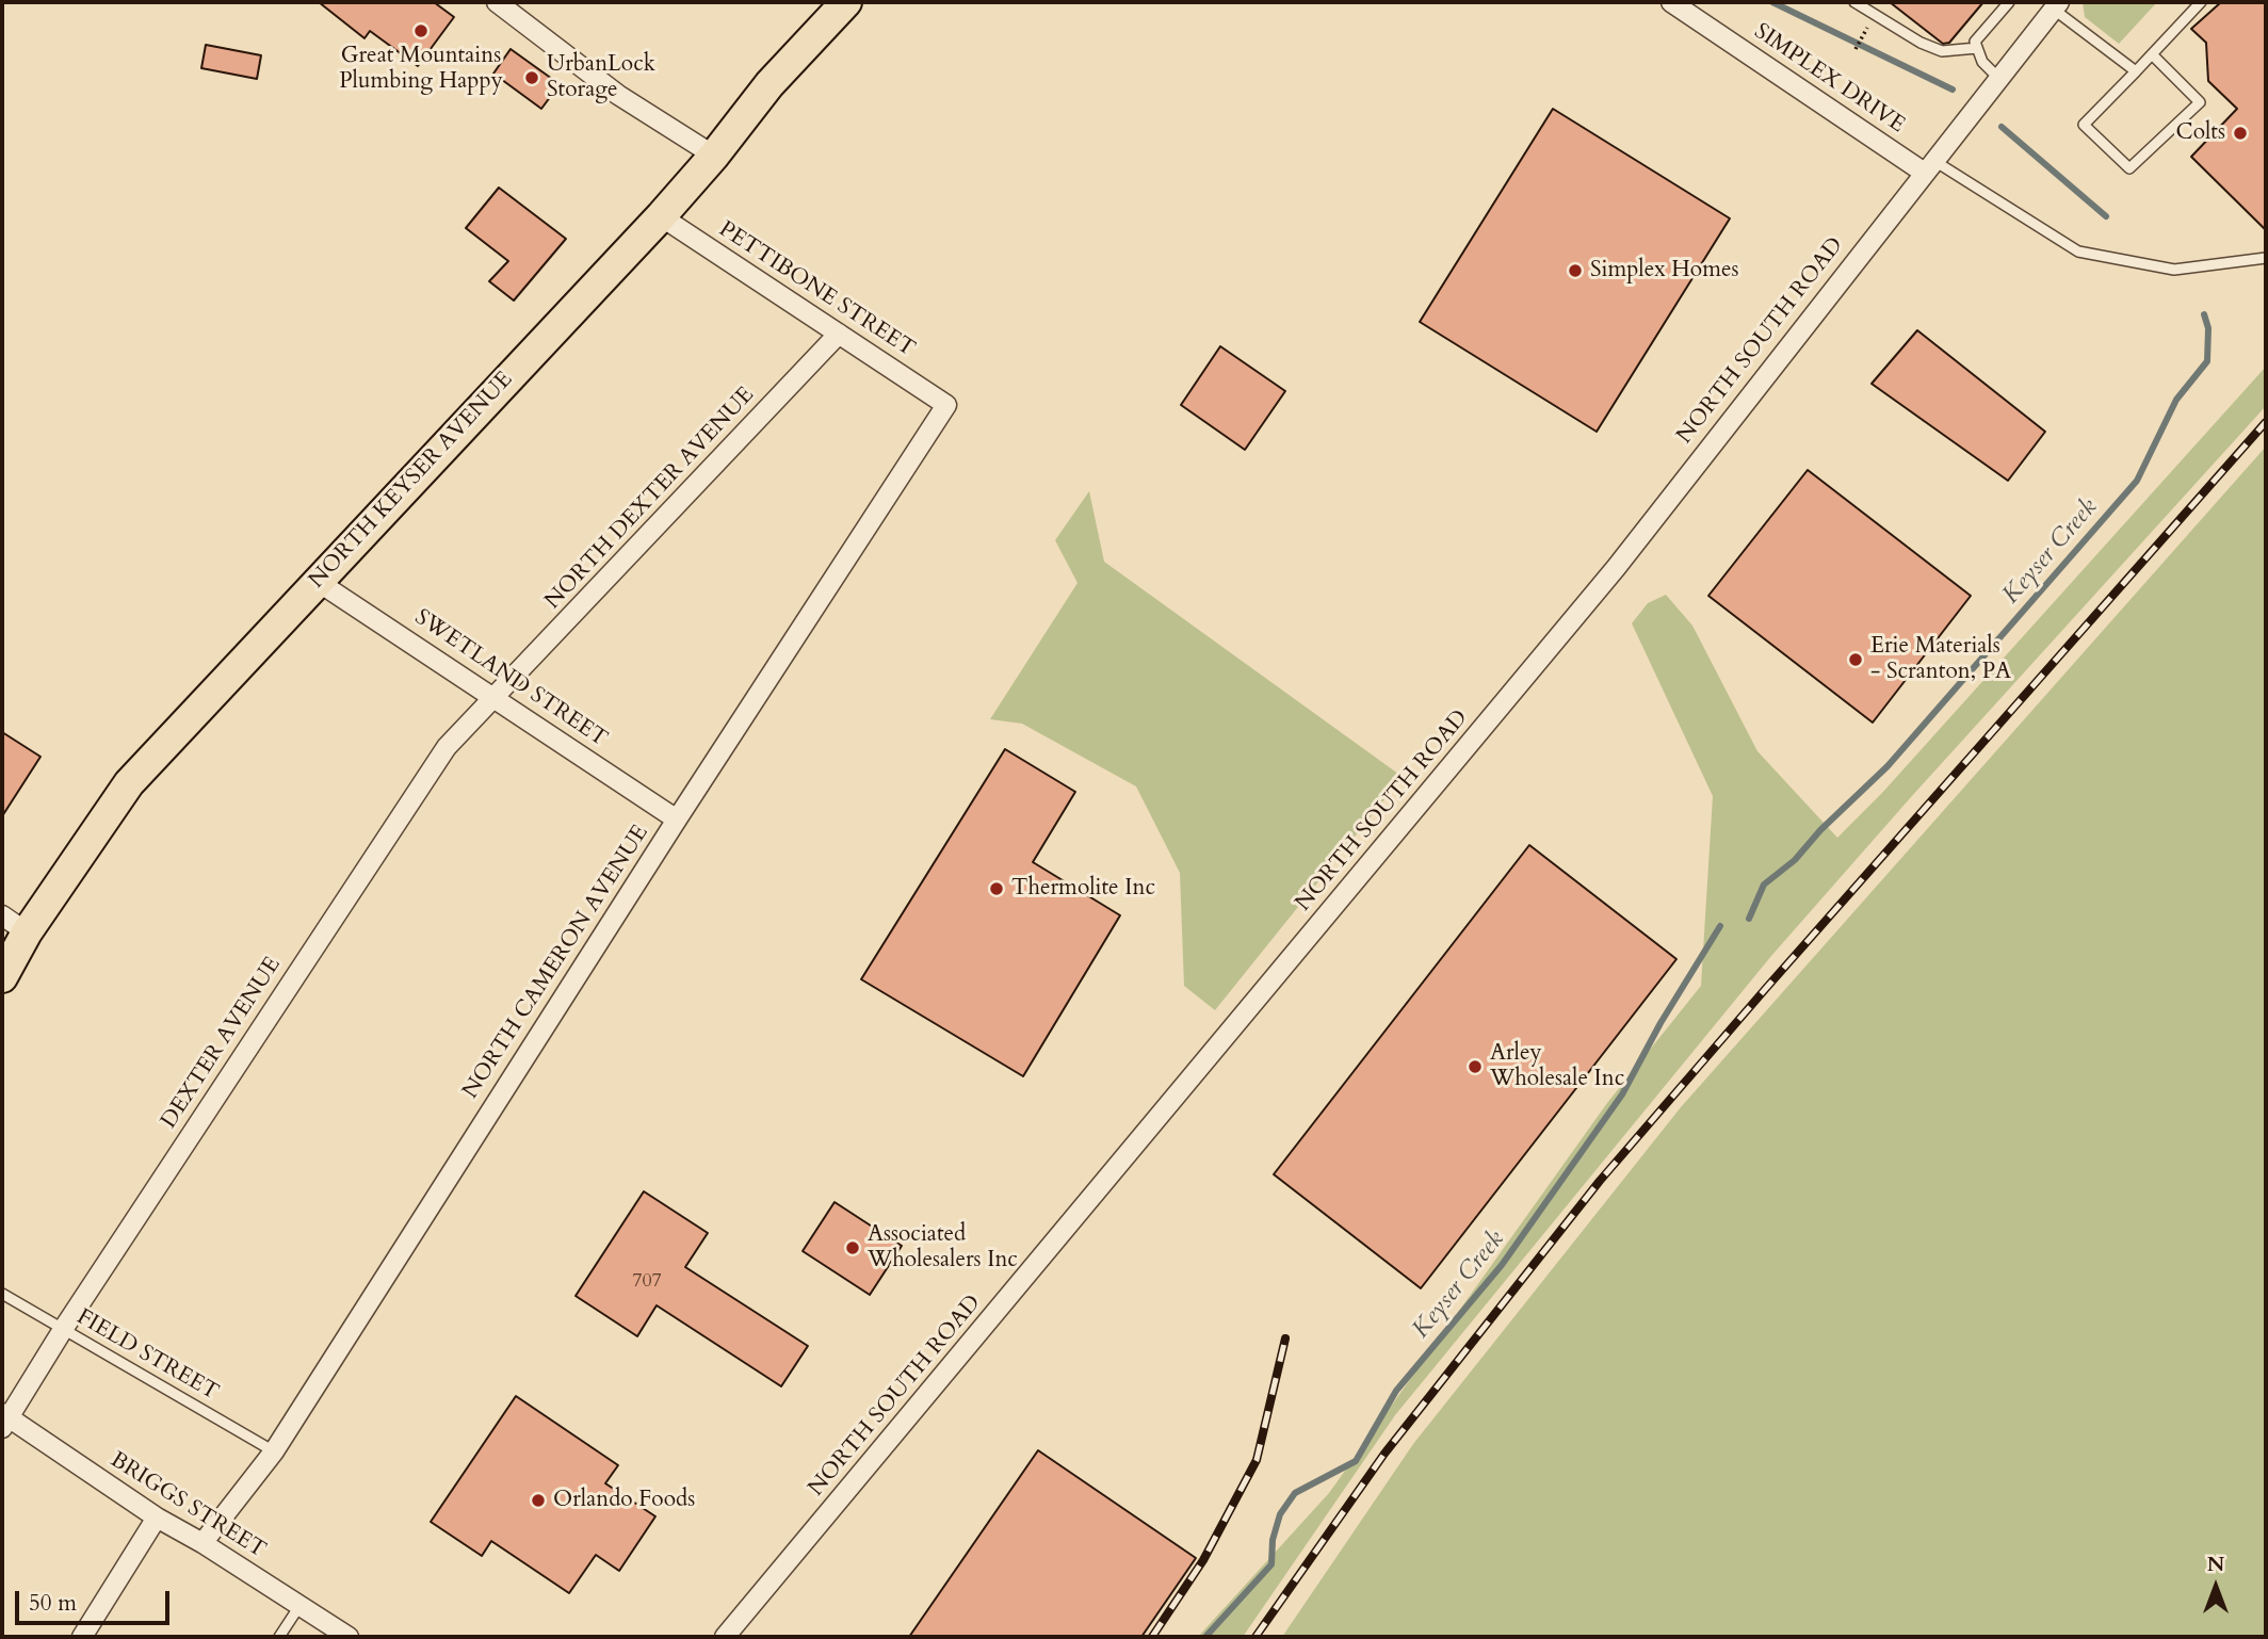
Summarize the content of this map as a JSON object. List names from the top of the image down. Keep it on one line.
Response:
{"streets":{"main road":["NORTH KEYSER AVENUE"],"street":["SIMPLEX DRIVE","PETTIBONE STREET","NORTH SOUTH ROAD","NORTH DEXTER AVENUE","SWETLAND STREET","NORTH CAMERON AVENUE","DEXTER AVENUE","BRIGGS STREET"],"lane":["FIELD STREET"]},"crossings":[["SIMPLEX DRIVE","NORTH SOUTH ROAD"],["PETTIBONE STREET","NORTH KEYSER AVENUE"],["PETTIBONE STREET","NORTH DEXTER AVENUE"],["PETTIBONE STREET","NORTH CAMERON AVENUE"],["NORTH KEYSER AVENUE","SWETLAND STREET"],["NORTH DEXTER AVENUE","SWETLAND STREET"],["NORTH DEXTER AVENUE","DEXTER AVENUE"],["SWETLAND STREET","NORTH CAMERON AVENUE"],["SWETLAND STREET","DEXTER AVENUE"],["NORTH CAMERON AVENUE","FIELD STREET"],["NORTH CAMERON AVENUE","BRIGGS STREET"],["DEXTER AVENUE","FIELD STREET"],["DEXTER AVENUE","BRIGGS STREET"]],"water":["Keyser Creek"],"places":["Great Mountains Plumbing Happy","UrbanLock Storage","Colts","Simplex Homes","Erie Materials - Scranton, PA","Thermolite Inc","Arley Wholesale Inc","Associated Wholesalers Inc","Orlando Foods"],"house_numbers":["707"],"scale_bar":"50 m","north":"top"}
